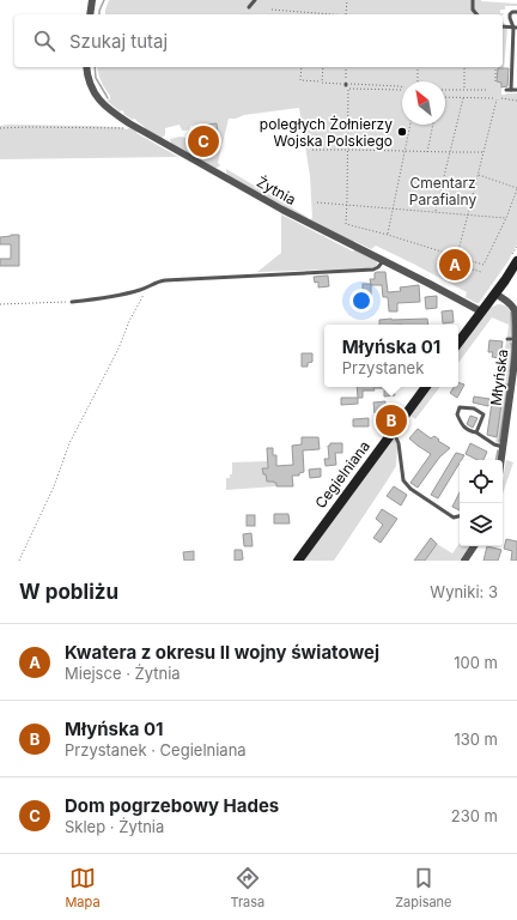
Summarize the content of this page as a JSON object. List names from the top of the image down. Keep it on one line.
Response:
{"streets":{"street":["Żytnia","Młyńska","Cegielniana"]},"parks":["Cmentarz Parafialny"],"places":["poległych Żołnierzy Wojska Polskiego"],"north":"top left","page":{"search":"Szukaj tutaj","pins":["C","A","B"],"popup":["Młyńska 01","Przystanek"],"heading":["W pobliżu","Wyniki: 3"],"list":[{"mark":"A","name":"Kwatera z okresu II wojny światowej","note":"Miejsce · Żytnia","value":"100 m"},{"mark":"B","name":"Młyńska 01","note":"Przystanek · Cegielniana","value":"130 m"},{"mark":"C","name":"Dom pogrzebowy Hades","note":"Sklep · Żytnia","value":"230 m"}],"nav":["Mapa","Trasa","Zapisane"]}}
